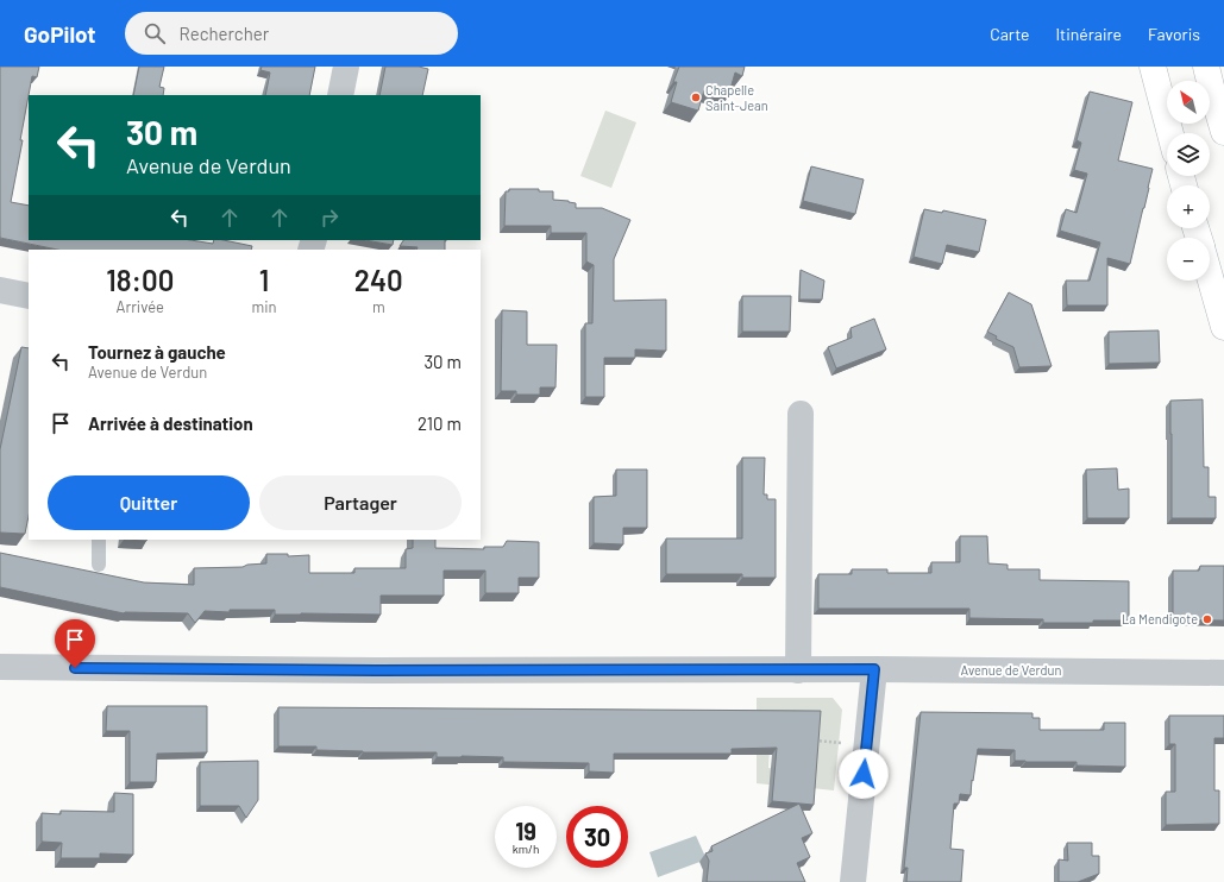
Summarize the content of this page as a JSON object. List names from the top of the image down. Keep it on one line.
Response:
{"streets":{"street":["Avenue de Verdun"]},"places":["Chapelle Saint-Jean","La Mendigote"],"north":"top left","page":{"header":"GoPilot","search":"Rechercher","nav":["Carte","Itinéraire","Favoris"],"map_buttons":["+","−"],"turn":["30 m","Avenue de Verdun"],"eta":["18:00","Arrivée","1","min","240","m"],"list":[{"name":"Tournez à gauche","note":"Avenue de Verdun","value":"30 m"},{"name":"Arrivée à destination","value":"210 m"}],"buttons":["Quitter","Partager"],"speed":"19 km/h","limit":"30"}}
